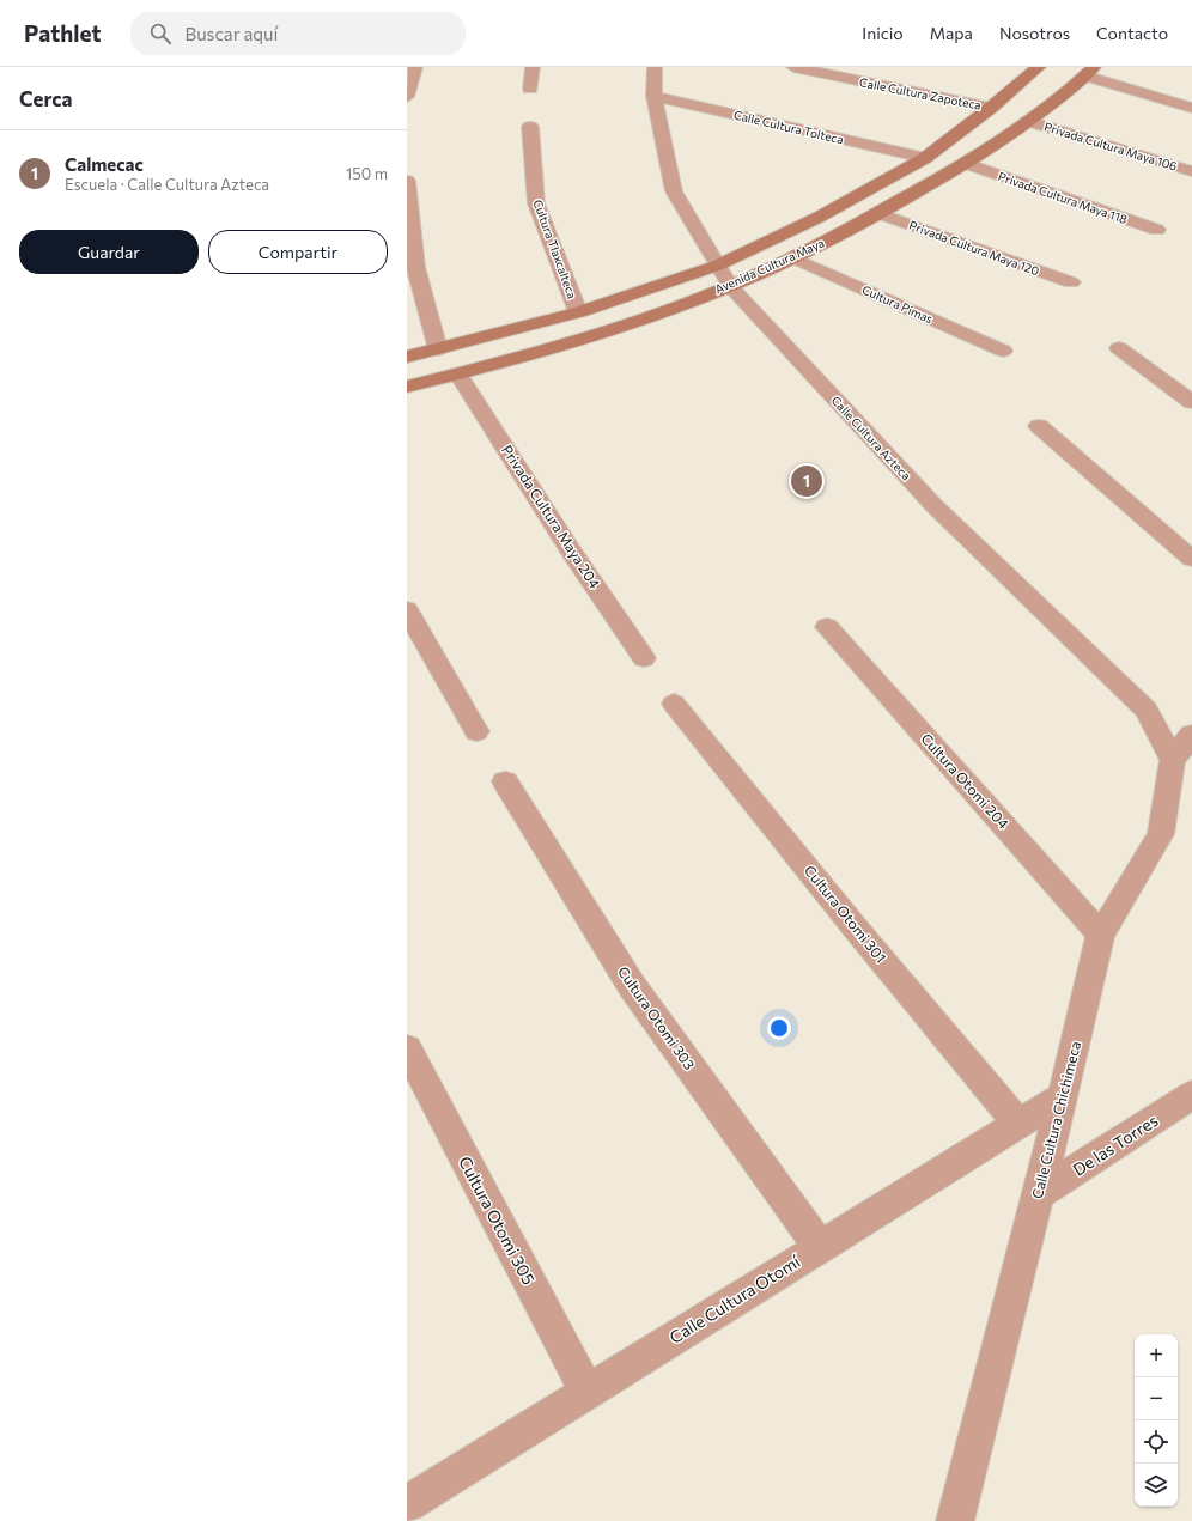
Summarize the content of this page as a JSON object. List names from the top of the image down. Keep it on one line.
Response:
{"streets":{"street":["Calle Cultura Zapoteca","Calle Cultura Tolteca","Privada Cultura Maya 106","Privada Cultura Maya 118","Privada Cultura Maya 120","Cultura Tlaxcalteca","Avenida Cultura Maya","Cultura Pimas","Calle Cultura Azteca","Privada Cultura Maya 204","Cultura Otomi 204","Cultura Otomi 301","Cultura Otomi 303","Calle Cultura Chichimeca","De las Torres","Cultura Otomi 305","Calle Cultura Otomí"]},"crossings":[["Calle Cultura Zapoteca","Avenida Cultura Maya"],["Calle Cultura Tolteca","Avenida Cultura Maya"],["Calle Cultura Tolteca","Calle Cultura Azteca"],["Privada Cultura Maya 106","Avenida Cultura Maya"],["Privada Cultura Maya 118","Avenida Cultura Maya"],["Privada Cultura Maya 120","Avenida Cultura Maya"],["Cultura Tlaxcalteca","Avenida Cultura Maya"],["Avenida Cultura Maya","Cultura Pimas"],["Avenida Cultura Maya","Calle Cultura Azteca"],["Avenida Cultura Maya","Privada Cultura Maya 204"],["Calle Cultura Azteca","Calle Cultura Chichimeca"],["Cultura Otomi 204","Calle Cultura Chichimeca"],["Cultura Otomi 301","Calle Cultura Otomí"],["Cultura Otomi 303","Calle Cultura Otomí"],["Calle Cultura Chichimeca","De las Torres"],["Calle Cultura Chichimeca","Calle Cultura Otomí"],["Cultura Otomi 305","Calle Cultura Otomí"]],"page":{"header":"Pathlet","search":"Buscar aquí","nav":["Inicio","Mapa","Nosotros","Contacto"],"heading":"Cerca","list":[{"mark":"1","name":"Calmecac","note":"Escuela · Calle Cultura Azteca","value":"150 m"}],"buttons":["Guardar","Compartir"],"pins":"1","map_buttons":["+","−"]}}
